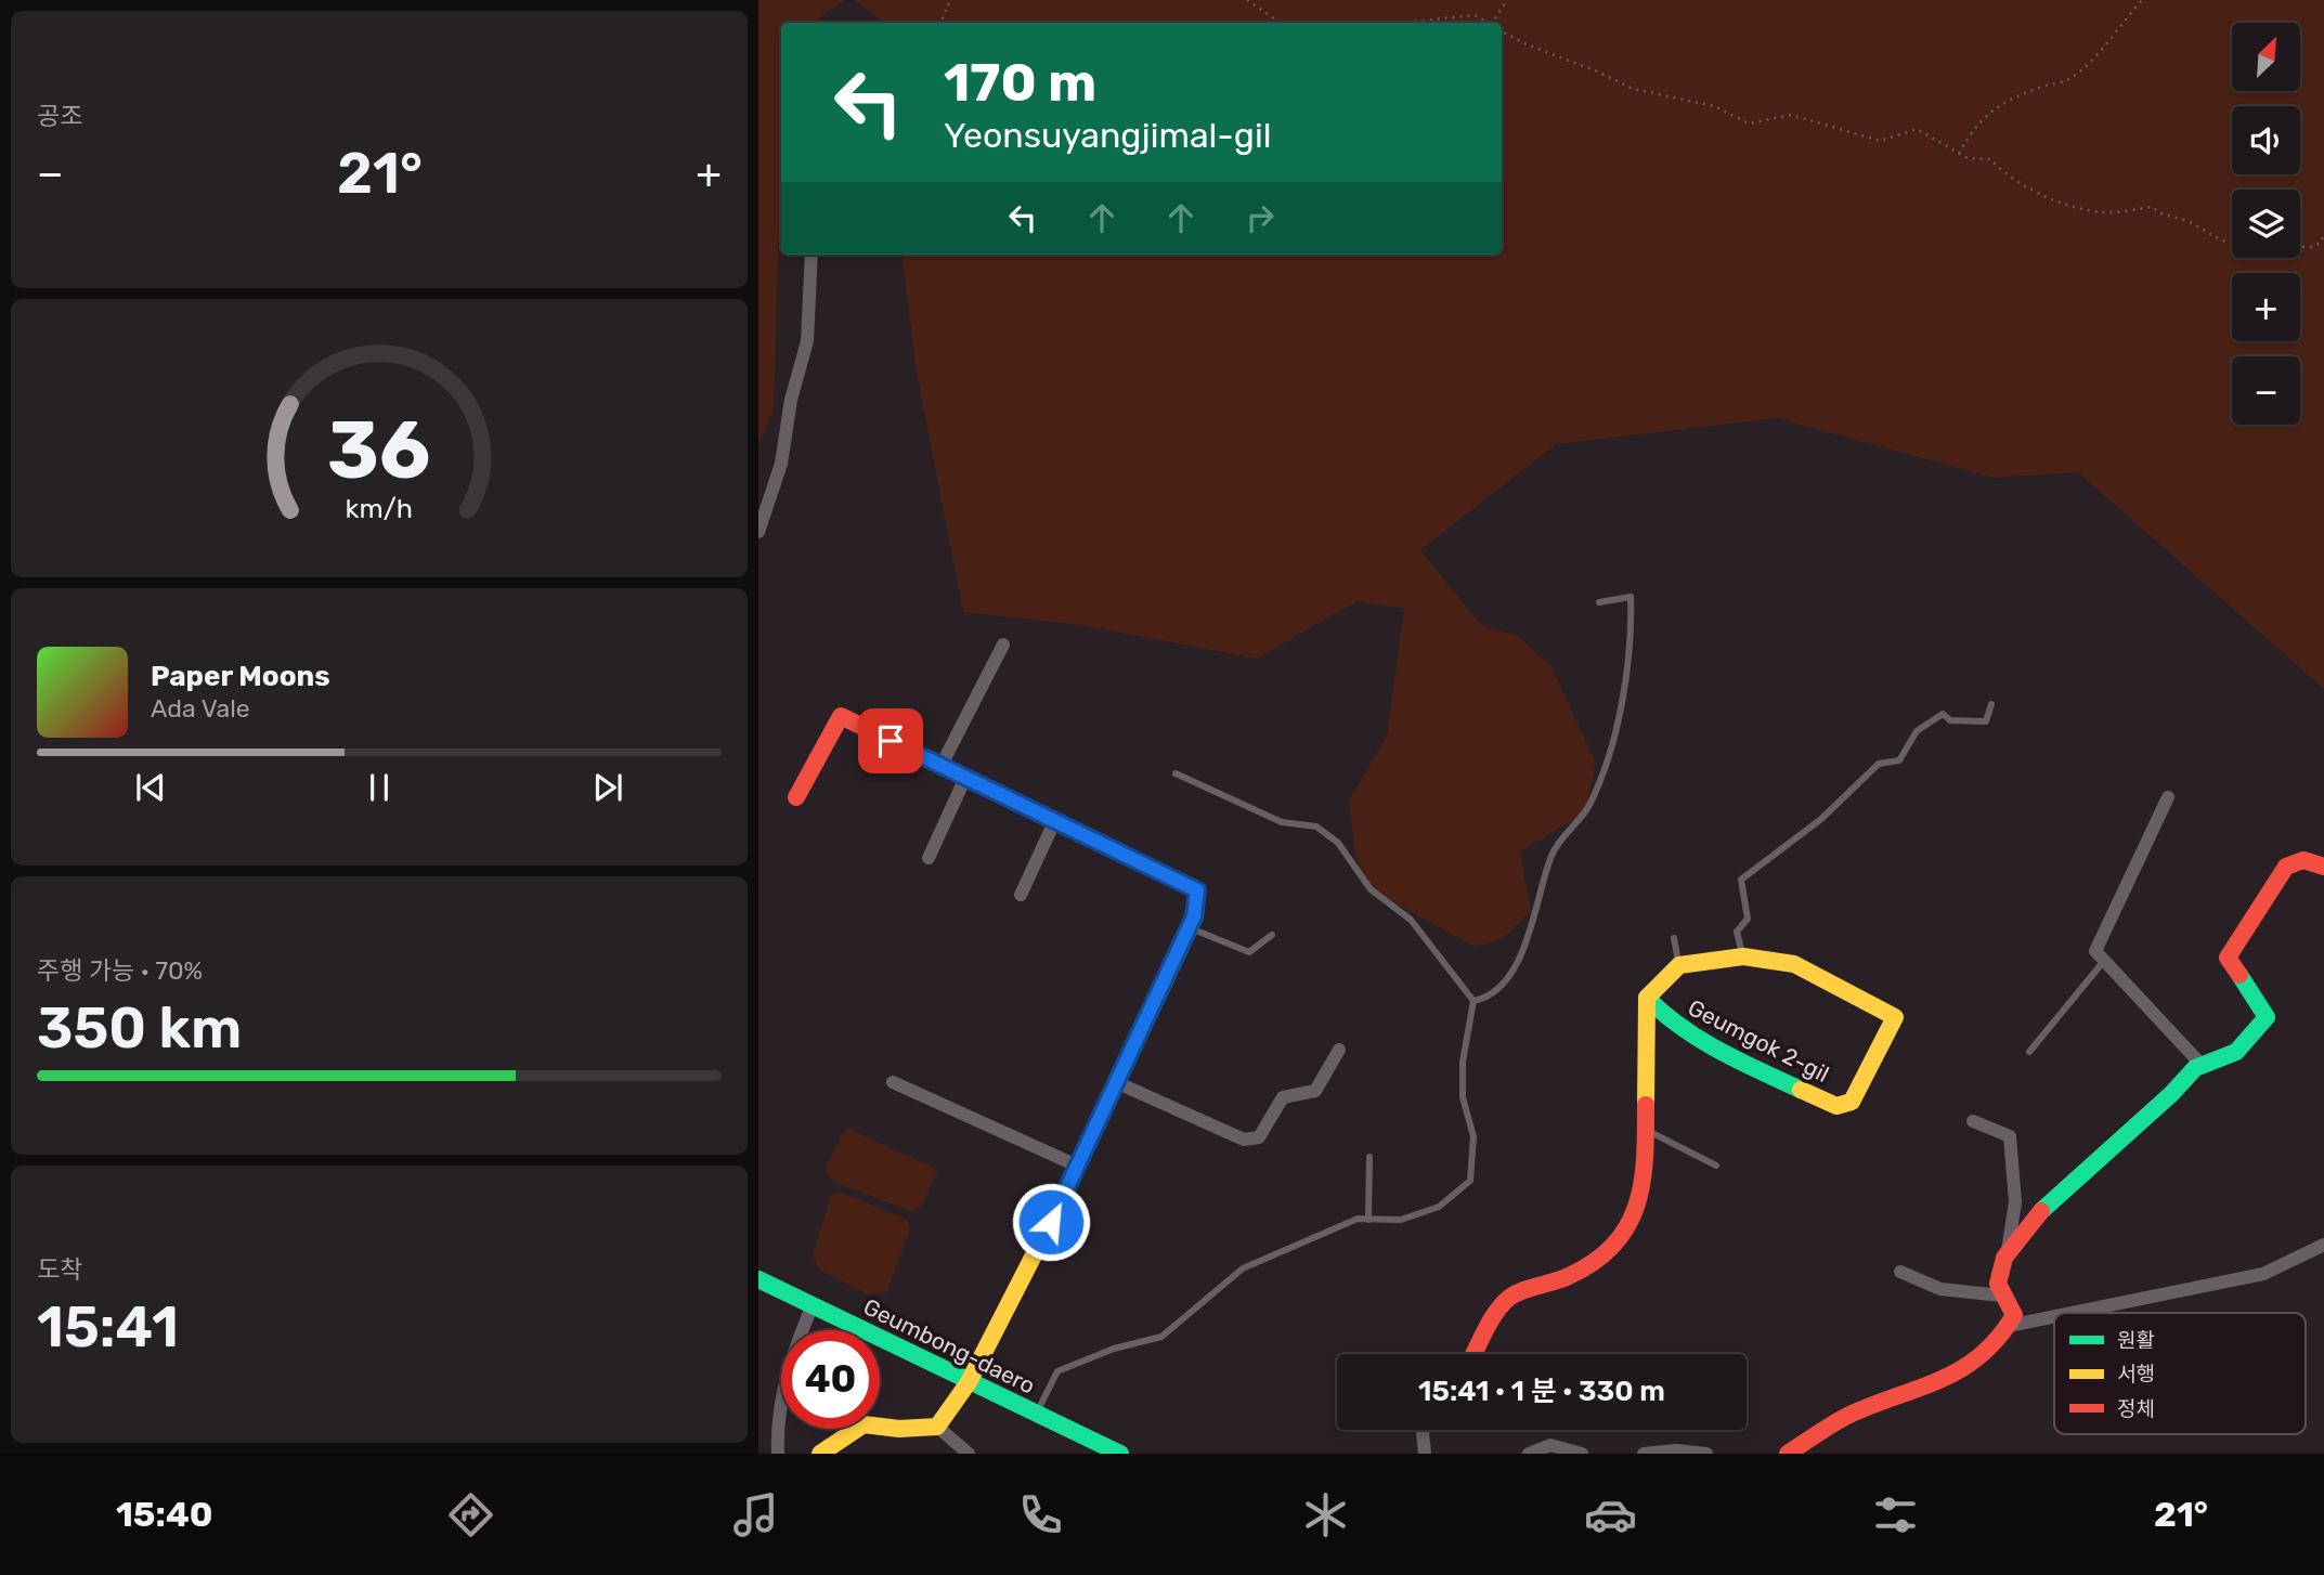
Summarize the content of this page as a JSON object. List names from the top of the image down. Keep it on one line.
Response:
{"streets":{"street":["Geumgok 2-gil","Geumbong-daero"]},"legend":["원활","서행","정체"],"north":"top right","page":{"tile":["공조",["주행 가능 · 70%","350 km"],["도착","15:41"]],"map_buttons":["+","−"],"turn":["170 m","Yeonsuyangjimal-gil"],"heat":["−","21°","+"],"song":["Paper Moons","Ada Vale"],"limit":"40","trip":"15:41 · 1 분 · 330 m","tabs":["15:40","21°"],"gauge":["36","km/h"]}}
